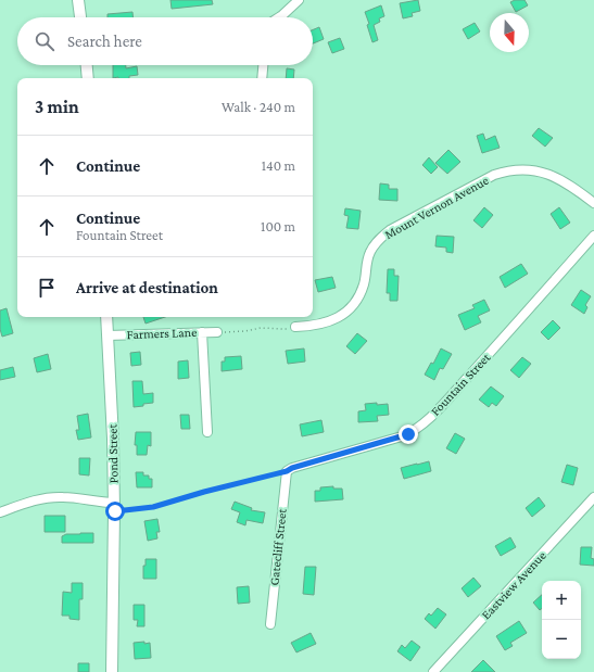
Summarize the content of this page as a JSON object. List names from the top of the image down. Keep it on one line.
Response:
{"streets":{"street":["Mount Vernon Avenue","Farmers Lane","Fountain Street","Pond Street","Gatecliff Street","Eastview Avenue"]},"crossings":[["Farmers Lane","Pond Street"],["Fountain Street","Gatecliff Street"]],"north":"bottom","page":{"search":"Search here","heading":["3 min","Walk · 240 m"],"list":[["Continue","140 m"],["Continue","Fountain Street","100 m"],"Arrive at destination"],"map_buttons":["+","−"]}}
